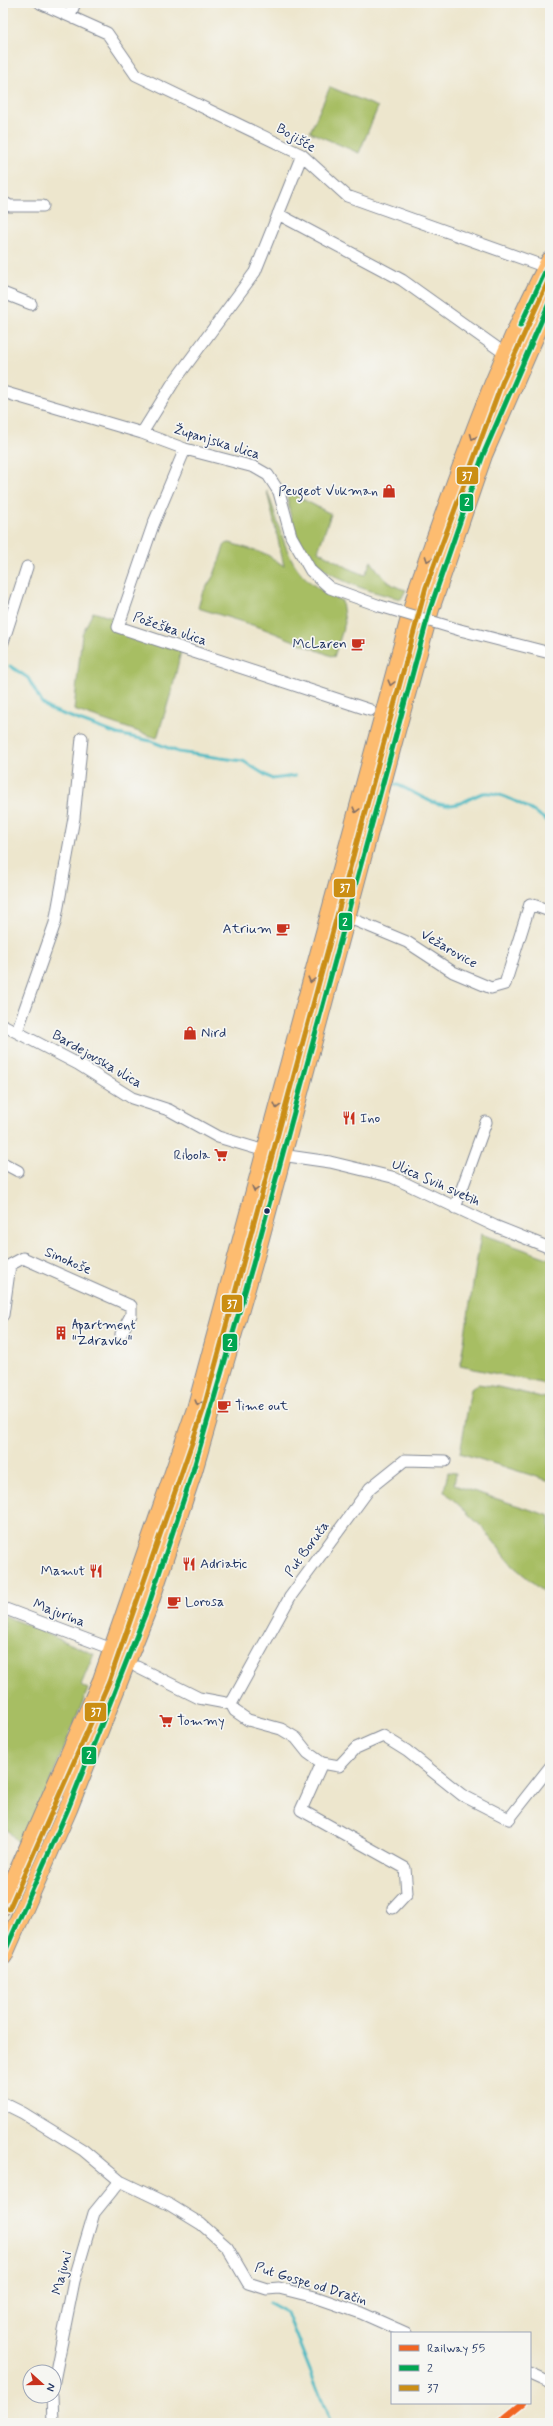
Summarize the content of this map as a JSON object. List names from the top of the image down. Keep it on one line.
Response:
{"streets":{"street":["Bojišće","Županjska ulica","Požeška ulica","Vežarovice","Bardejovska ulica","Ulica Svih svetih","Sinokoše","Put Boruča","Majurina","Majuni","Put Gospe od Dračin"]},"crossings":[["Županjska ulica","Požeška ulica"],["Bardejovska ulica","Ulica Svih svetih"],["Majuni","Put Gospe od Dračin"]],"places":{"shop":["Peugeot Vukman","Nird"],"cafe":["McLaren","Atrium","Time out","Lorosa"],"restaurant":["Ino","Adriatic","Mamut"],"supermarket":["Ribola","Tommy"],"building":["Apartment \"Zdravko\""]},"lines":["transit line 2","transit line 37","rail line 55"],"legend":["Railway 55","2","37"],"north":"right"}
